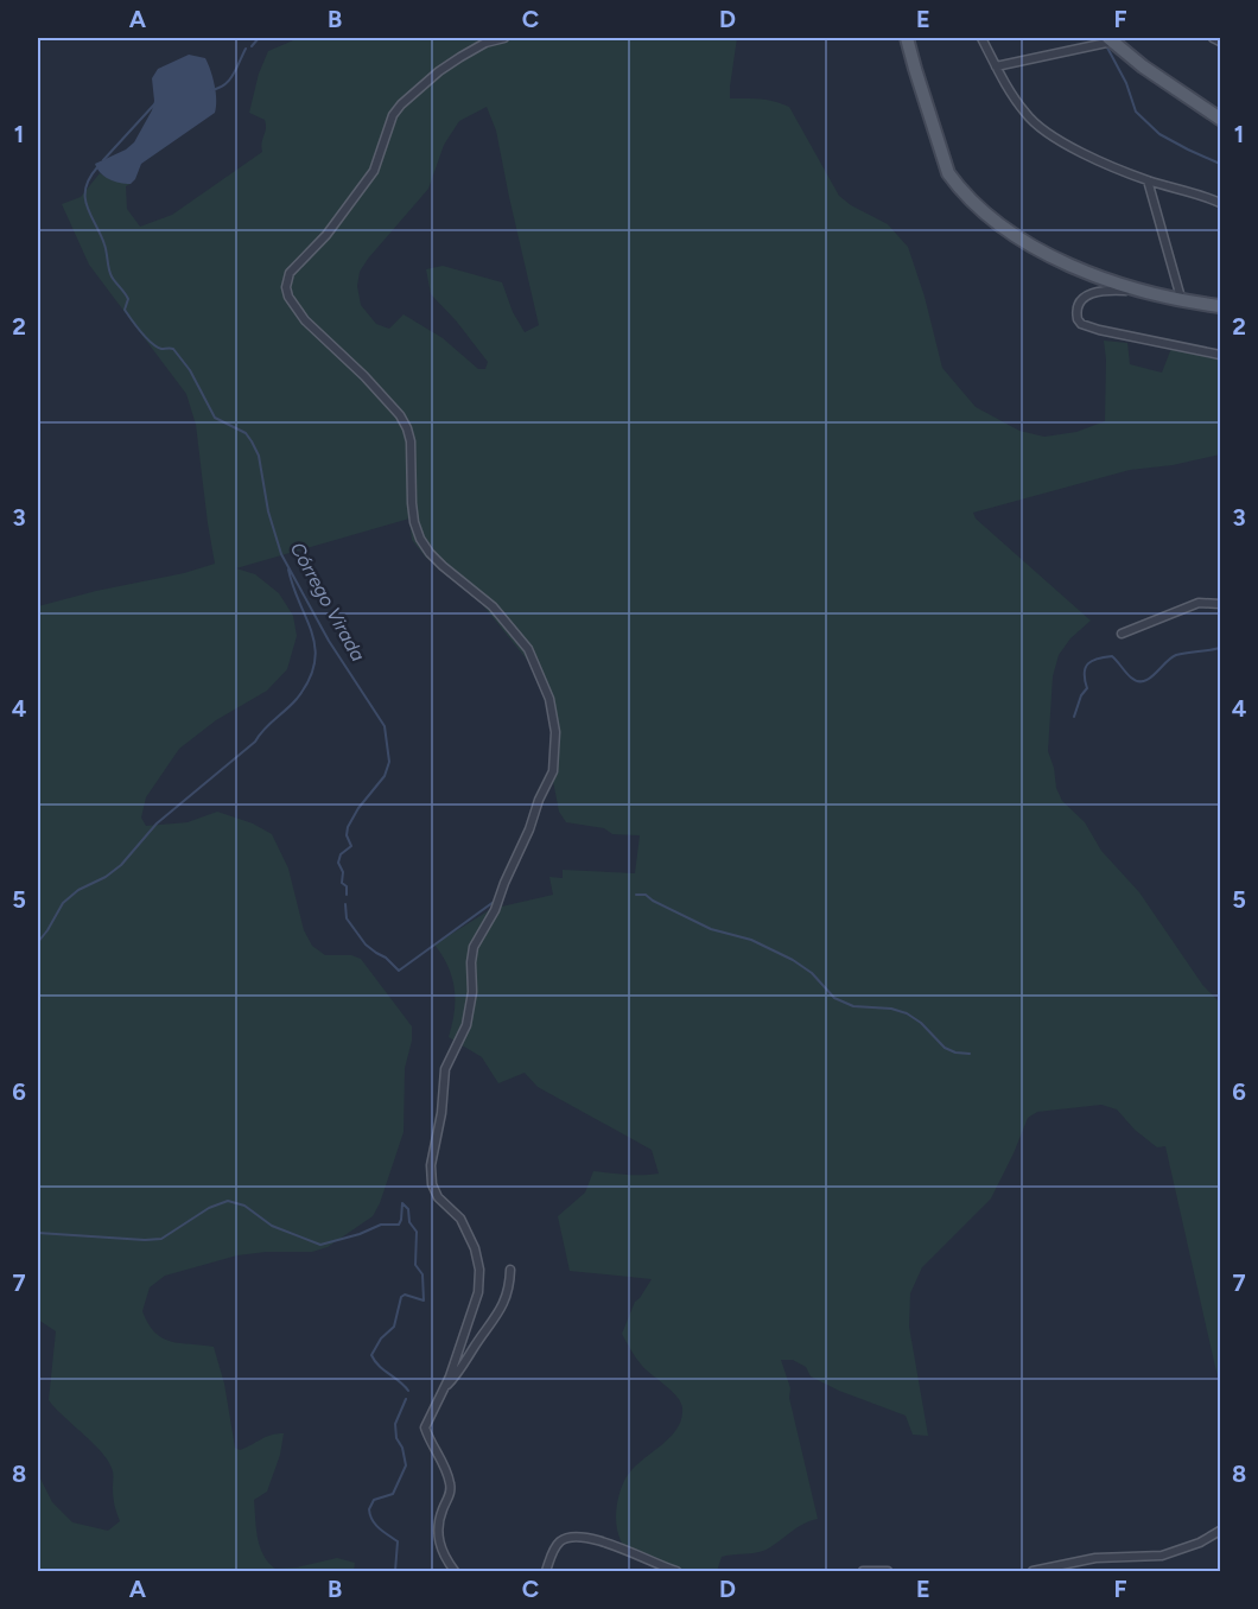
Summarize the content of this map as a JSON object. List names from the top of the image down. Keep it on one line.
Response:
{"water":["Córrego Virada"],"grid":{"columns":["A","B","C","D","E","F"],"rows":["1","2","3","4","5","6","7","8"]}}
